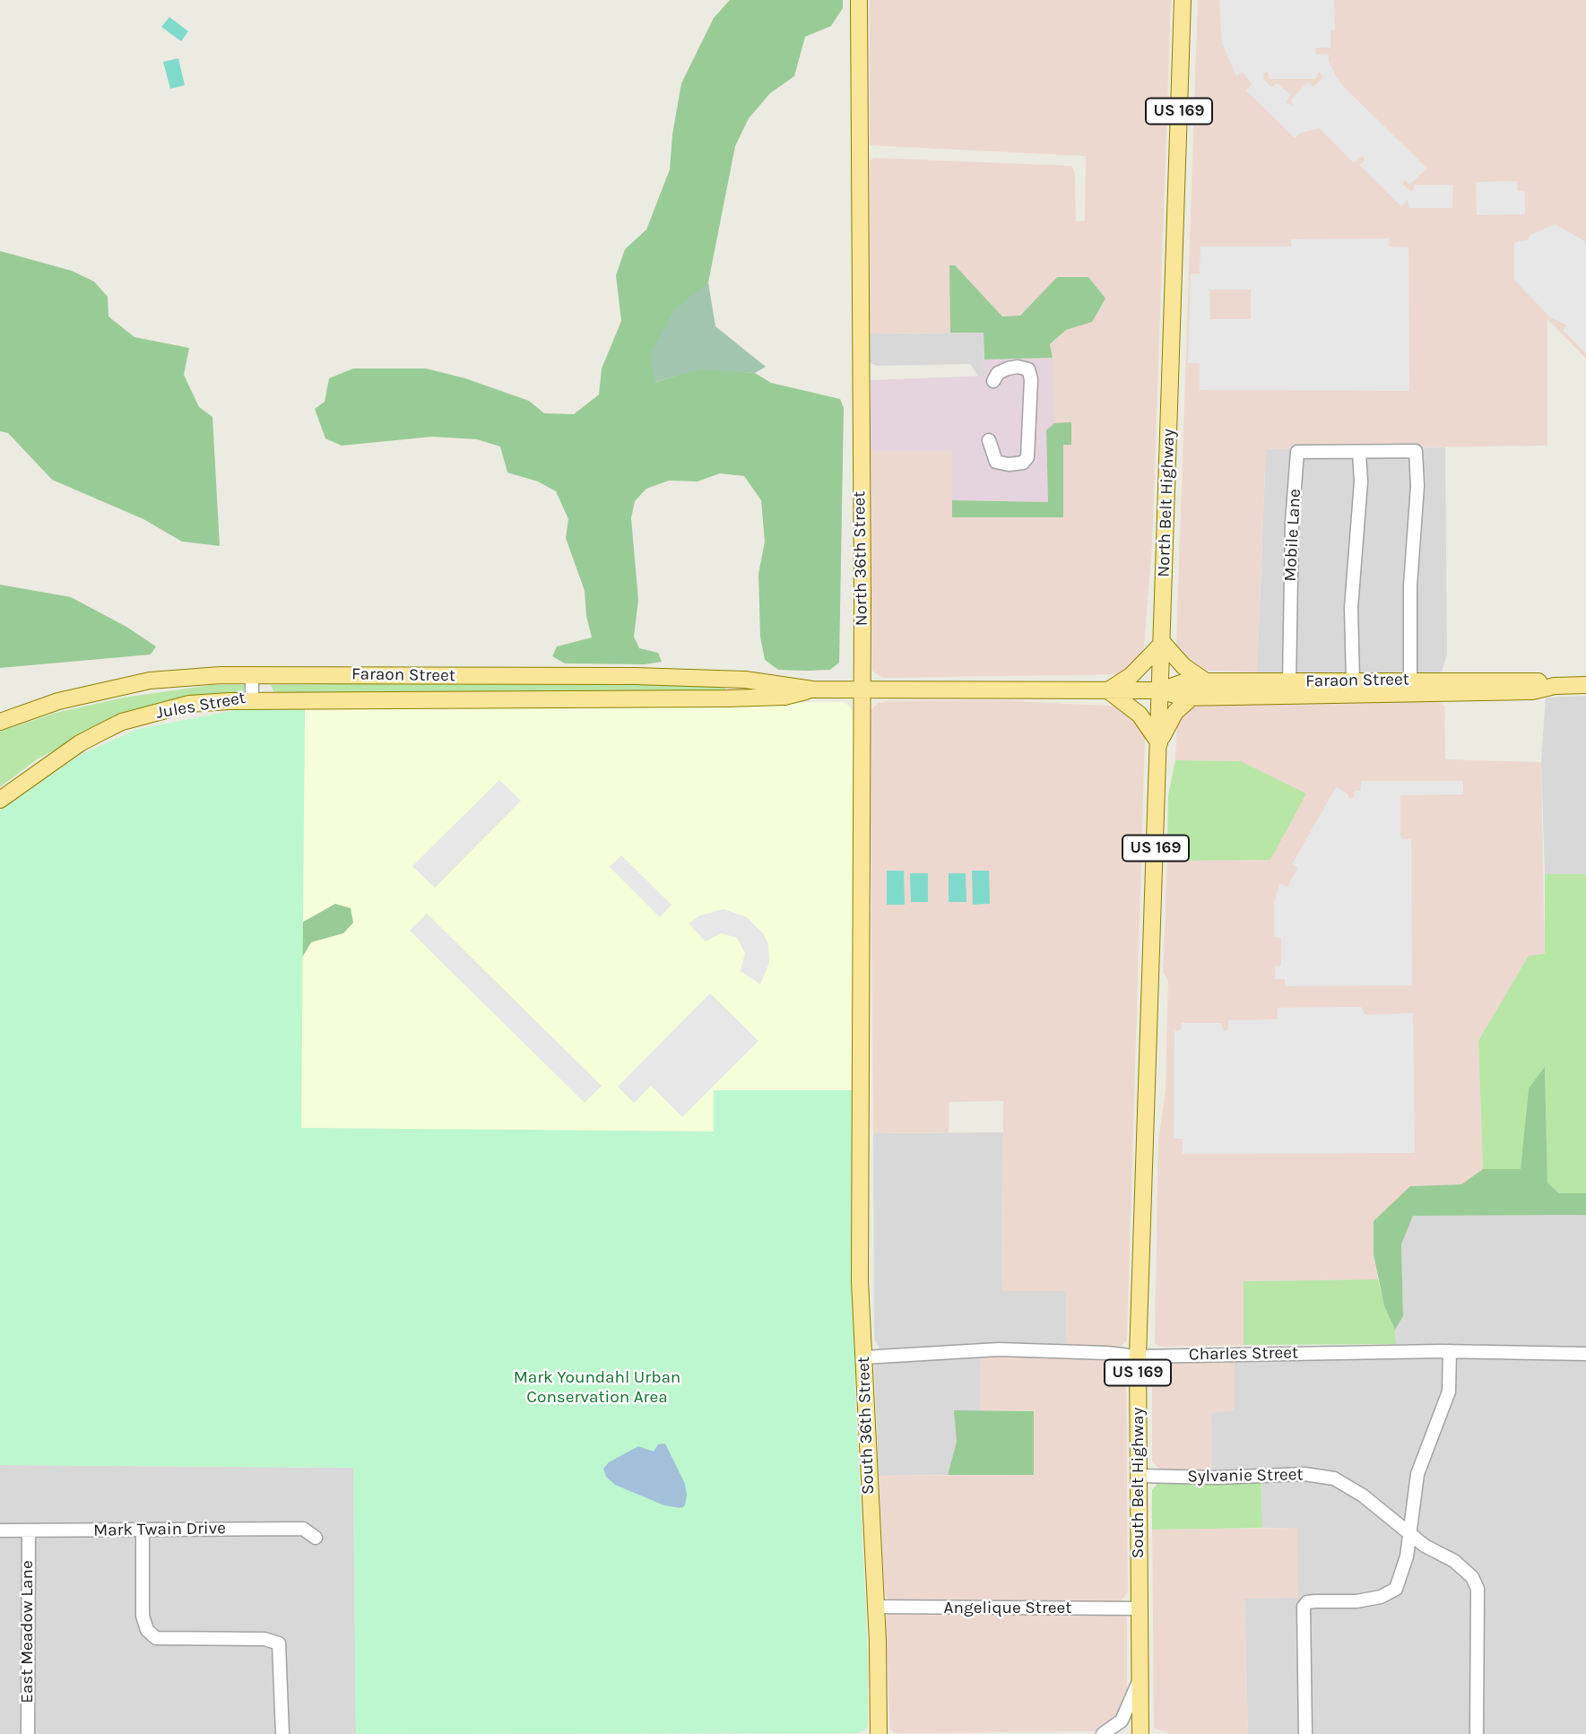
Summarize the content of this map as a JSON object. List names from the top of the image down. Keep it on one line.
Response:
{"streets":{"main road":["US 169","North Belt Highway","North 36th Street","Faraon Street","Jules Street","South 36th Street","South Belt Highway"],"street":["Mobile Lane","Charles Street","Sylvanie Street","Mark Twain Drive","Angelique Street","East Meadow Lane"]},"crossings":[["North Belt Highway","Faraon Street"],["North Belt Highway","South Belt Highway"],["Mobile Lane","Faraon Street"],["North 36th Street","Faraon Street"],["North 36th Street","South 36th Street"],["Faraon Street","Jules Street"],["Charles Street","South 36th Street"],["Charles Street","South Belt Highway"],["South 36th Street","Angelique Street"],["Sylvanie Street","South Belt Highway"],["South Belt Highway","Angelique Street"],["Mark Twain Drive","East Meadow Lane"]],"parks":["Mark Youndahl Urban Conservation Area"]}
